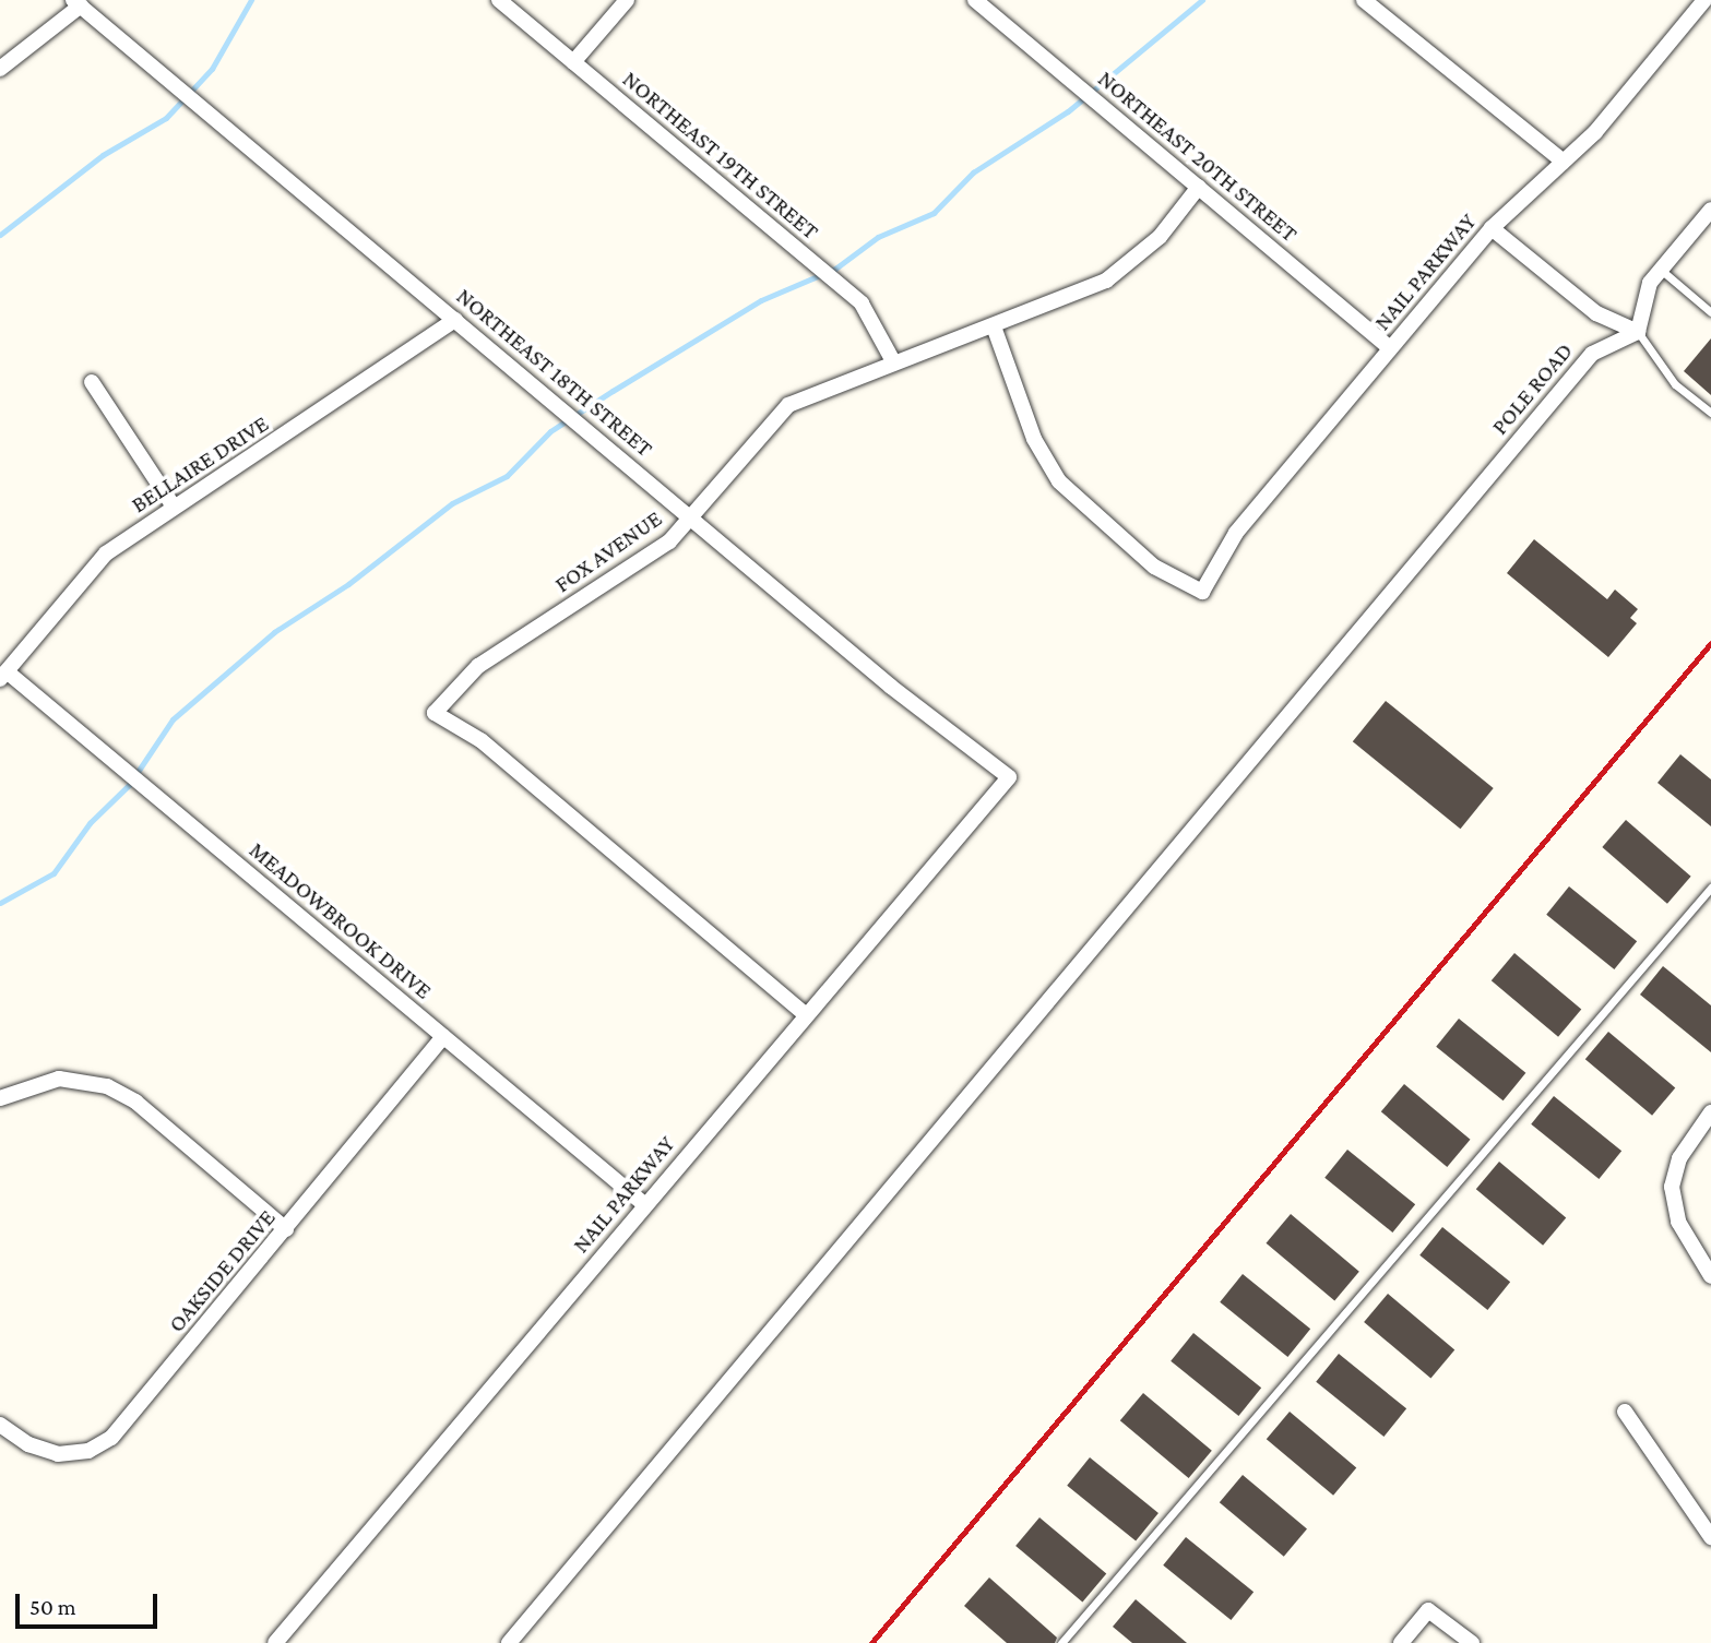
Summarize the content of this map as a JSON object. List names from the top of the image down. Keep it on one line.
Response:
{"streets":{"street":["NORTHEAST 19TH STREET","NORTHEAST 20TH STREET","NAIL PARKWAY","NORTHEAST 18TH STREET","POLE ROAD","BELLAIRE DRIVE","FOX AVENUE","MEADOWBROOK DRIVE","OAKSIDE DRIVE"]},"crossings":[["NORTHEAST 19TH STREET","FOX AVENUE"],["NORTHEAST 20TH STREET","NAIL PARKWAY"],["NORTHEAST 20TH STREET","FOX AVENUE"],["NAIL PARKWAY","NORTHEAST 18TH STREET"],["NAIL PARKWAY","FOX AVENUE"],["NAIL PARKWAY","MEADOWBROOK DRIVE"],["NORTHEAST 18TH STREET","BELLAIRE DRIVE"],["NORTHEAST 18TH STREET","FOX AVENUE"],["BELLAIRE DRIVE","MEADOWBROOK DRIVE"],["MEADOWBROOK DRIVE","OAKSIDE DRIVE"]],"scale_bar":"50 m"}
